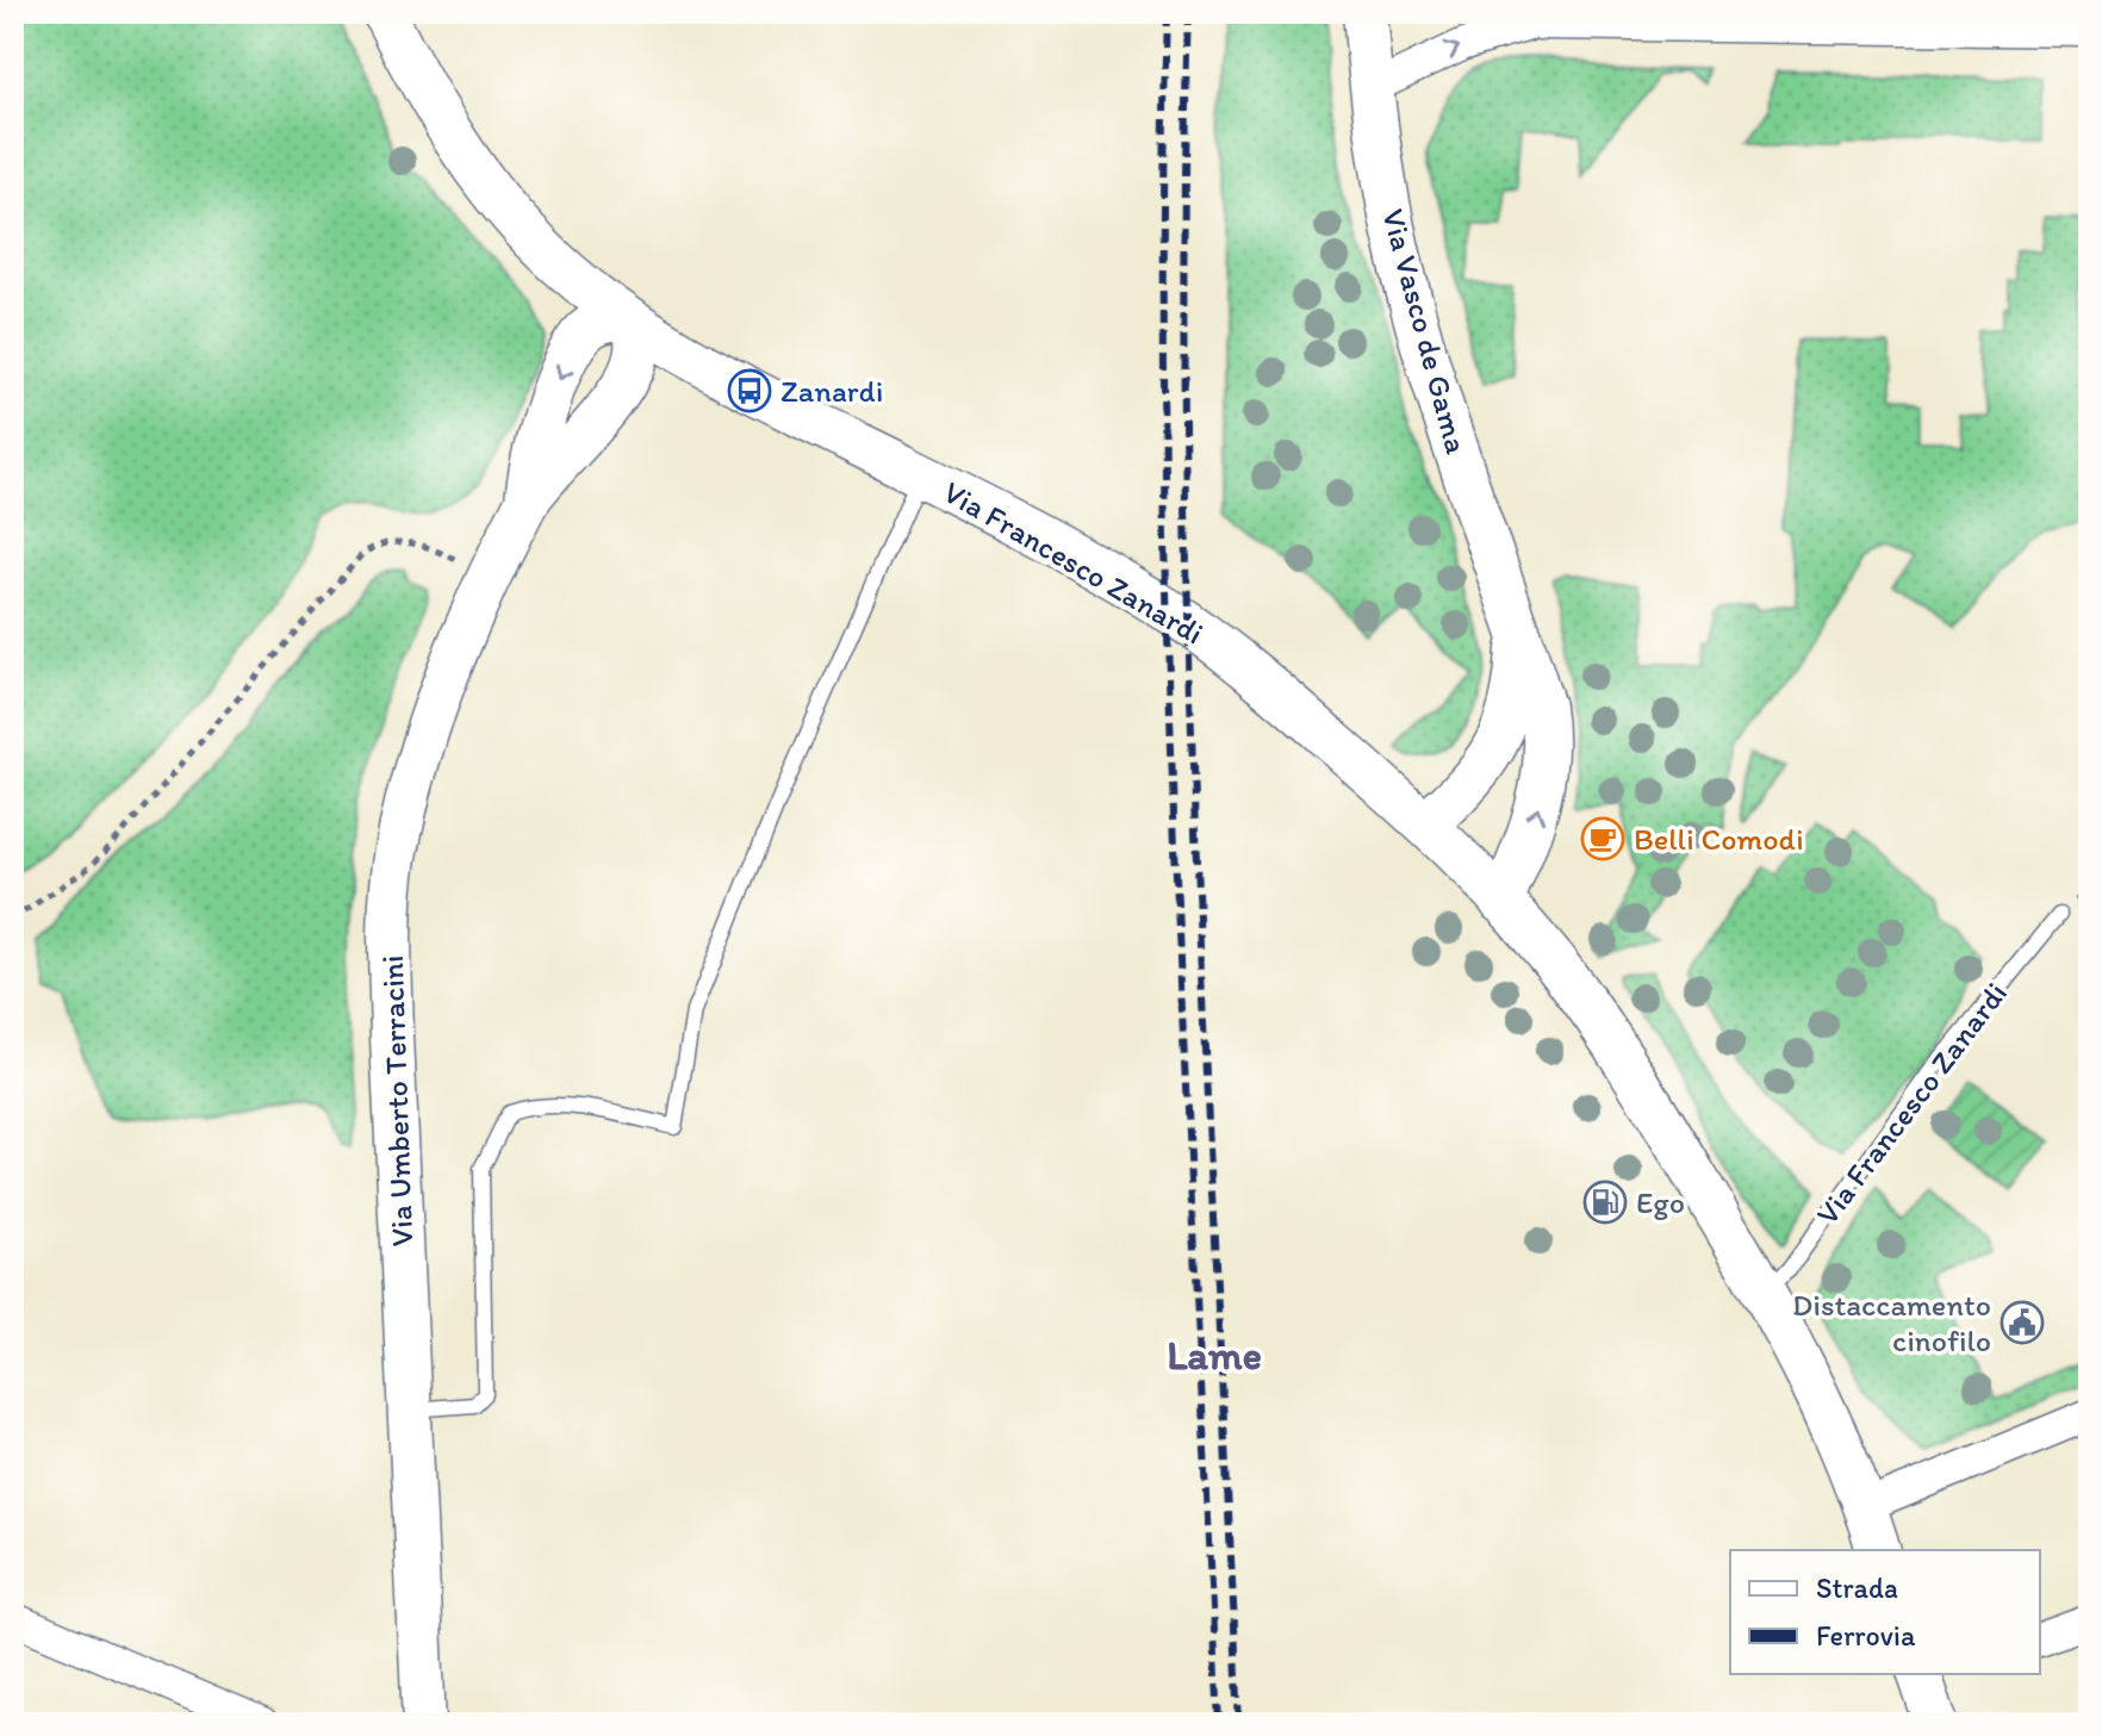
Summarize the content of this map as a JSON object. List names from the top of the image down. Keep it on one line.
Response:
{"streets":{"street":["Via Vasco de Gama","Via Francesco Zanardi","Via Umberto Terracini"]},"crossings":[["Via Vasco de Gama","Via Francesco Zanardi"],["Via Francesco Zanardi","Via Umberto Terracini"]],"districts":["Lame"],"places":{"bus stop":["Zanardi"],"cafe":["Belli Comodi"],"fuel station":["Ego"],"public building":["Distaccamento cinofilo"]},"legend":["Strada","Ferrovia"]}
